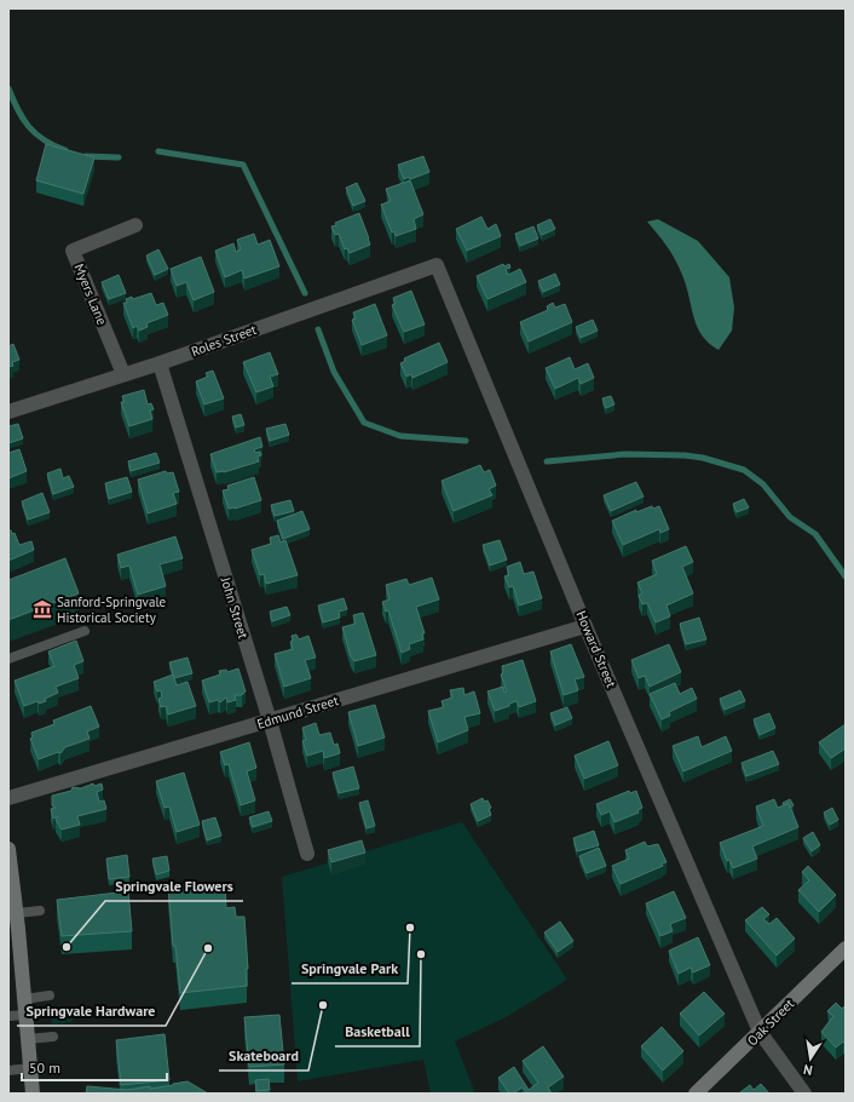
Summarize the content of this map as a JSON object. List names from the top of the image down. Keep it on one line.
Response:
{"streets":{"main road":["Oak Street"],"street":["Myers Lane","Roles Street","John Street","Howard Street","Edmund Street"]},"crossings":[["Myers Lane","Roles Street"],["Roles Street","John Street"],["Roles Street","Howard Street"],["John Street","Edmund Street"],["Howard Street","Edmund Street"],["Howard Street","Oak Street"]],"places":{"museum":["Sanford-Springvale Historical Society"],"other":["Springvale Park","Springvale Flowers","Springvale Hardware","Basketball","Skateboard"]},"scale_bar":"50 m","north":"bottom"}
